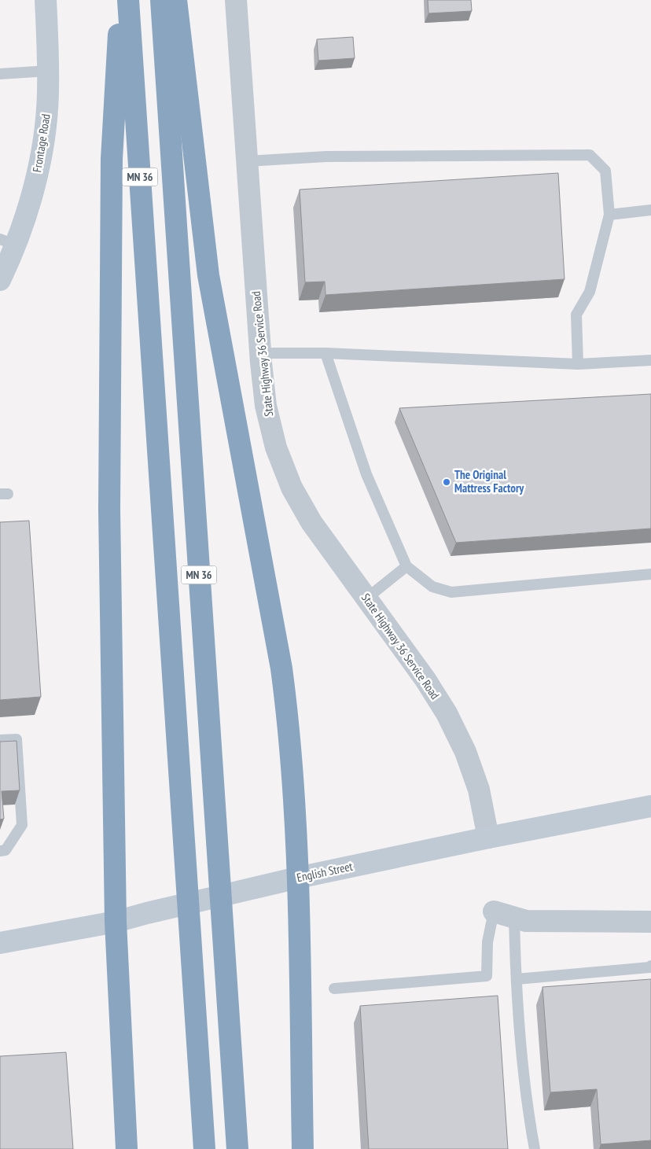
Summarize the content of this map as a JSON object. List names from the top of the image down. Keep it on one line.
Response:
{"streets":{"highway":["MN 36"],"street":["Frontage Road","State Highway 36 Service Road","English Street"]},"crossings":[["State Highway 36 Service Road","English Street"]],"places":["The Original Mattress Factory"]}
